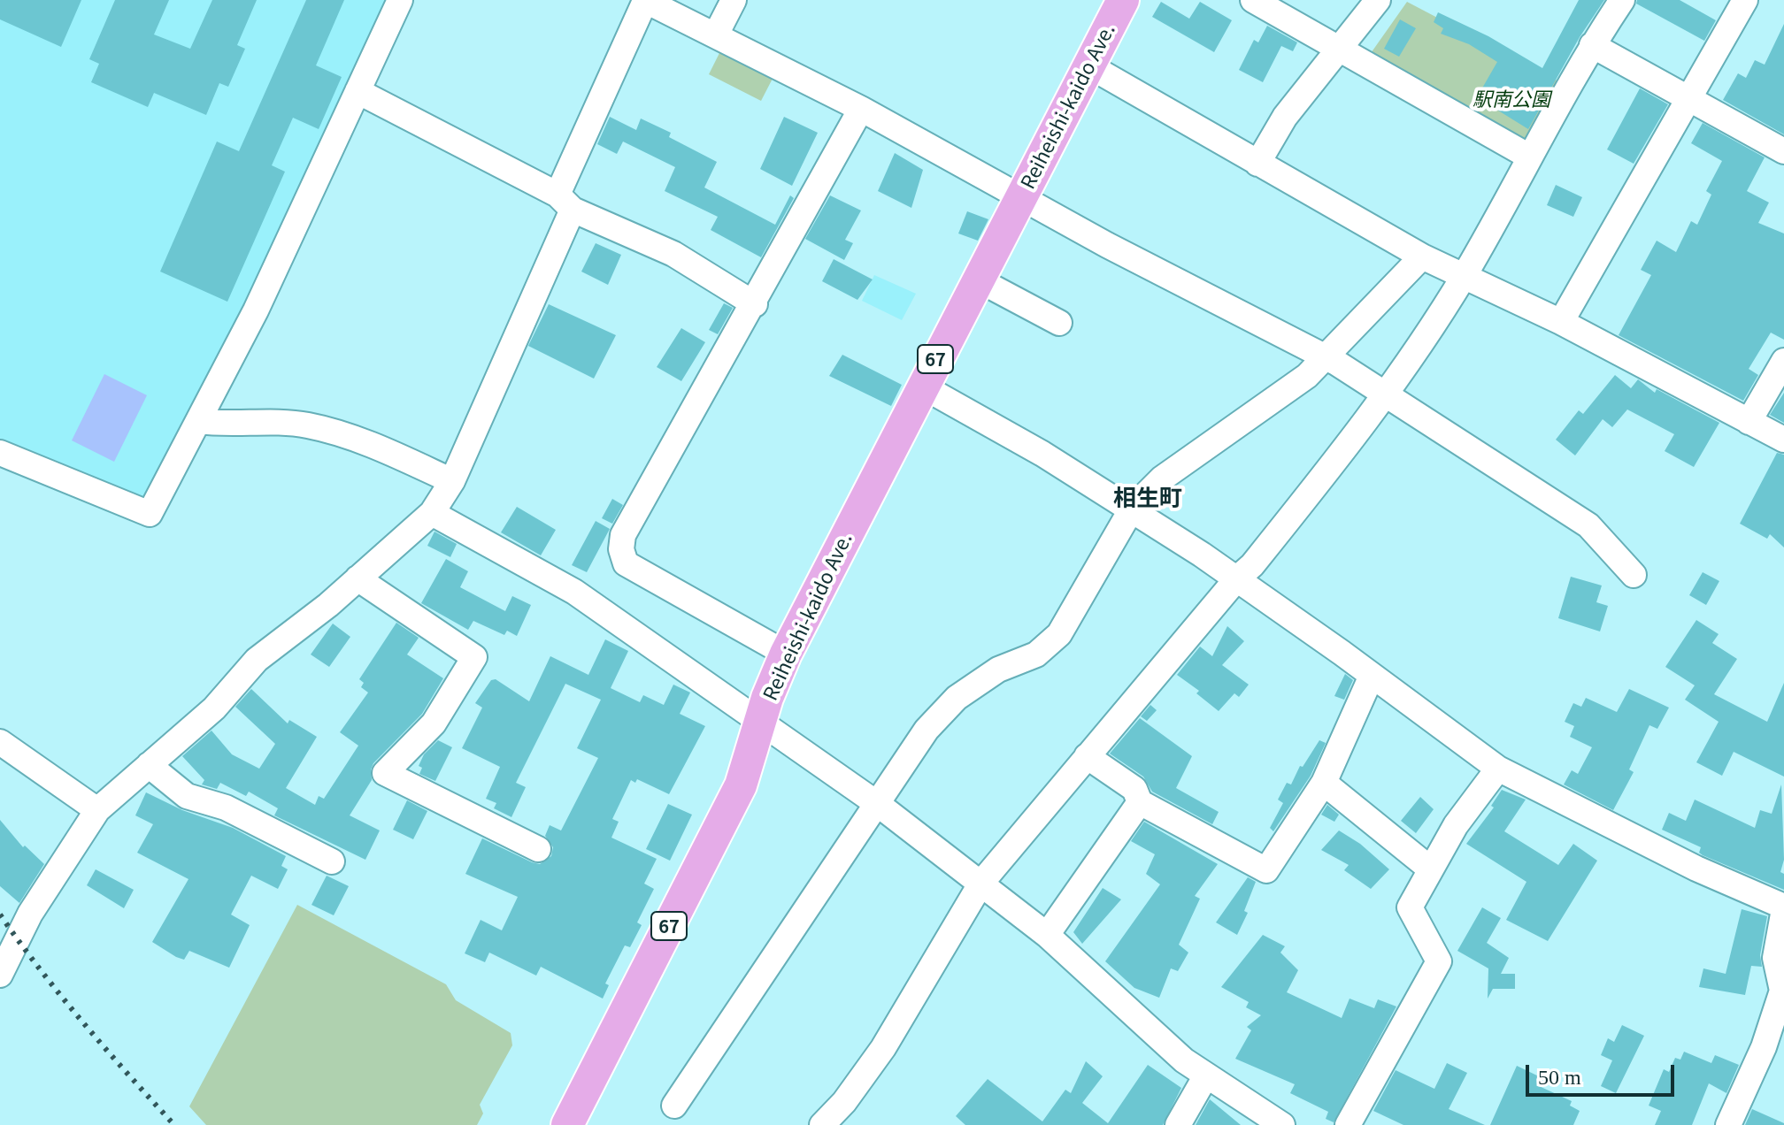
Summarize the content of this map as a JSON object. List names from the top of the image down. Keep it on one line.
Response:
{"streets":{"main road":["Reiheishi-kaido Ave.","67"]},"crossings":[["Reiheishi-kaido Ave.","67"]],"districts":["相生町"],"parks":["駅南公園"],"scale_bar":"50 m"}
